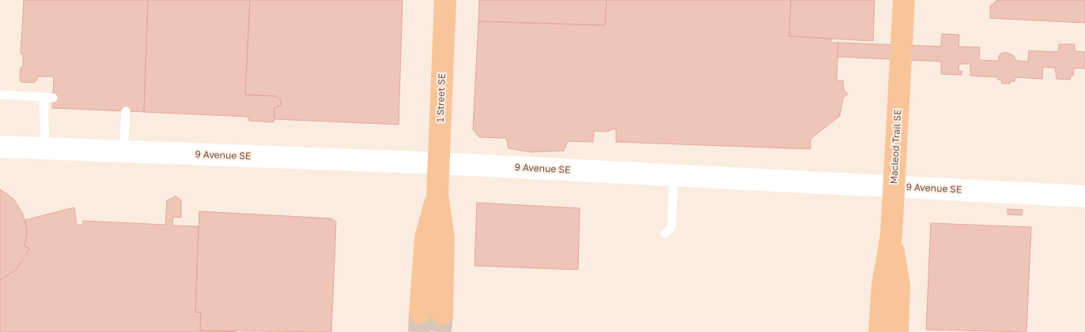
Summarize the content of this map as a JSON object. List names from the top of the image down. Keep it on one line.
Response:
{"streets":{"main road":["1 Street SE","Macleod Trail SE","9 Avenue SE"]},"crossings":[["1 Street SE","9 Avenue SE"],["Macleod Trail SE","9 Avenue SE"]]}
